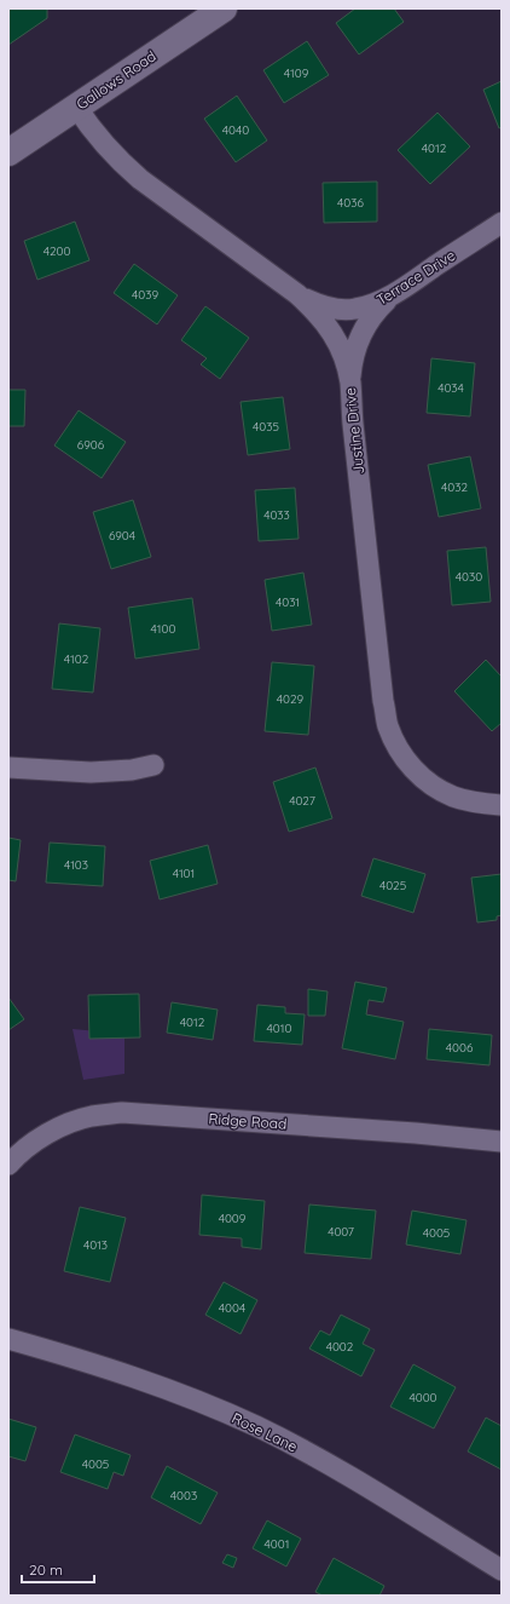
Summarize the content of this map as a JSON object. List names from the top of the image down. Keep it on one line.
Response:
{"streets":{"main road":["Gallows Road"],"street":["Terrace Drive","Justine Drive","Ridge Road","Rose Lane"]},"crossings":[["Gallows Road","Justine Drive"],["Terrace Drive","Justine Drive"]],"house_numbers":["4109","4040","4012","4036","4200","4039","4034","4035","6906","4032","4033","6904","4030","4031","4100","4102","4029","4027","4103","4101","4025","4012","4010","4006","4009","4007","4005","4013","4004","4002","4000","4005","4003","4001"],"scale_bar":"20 m"}
